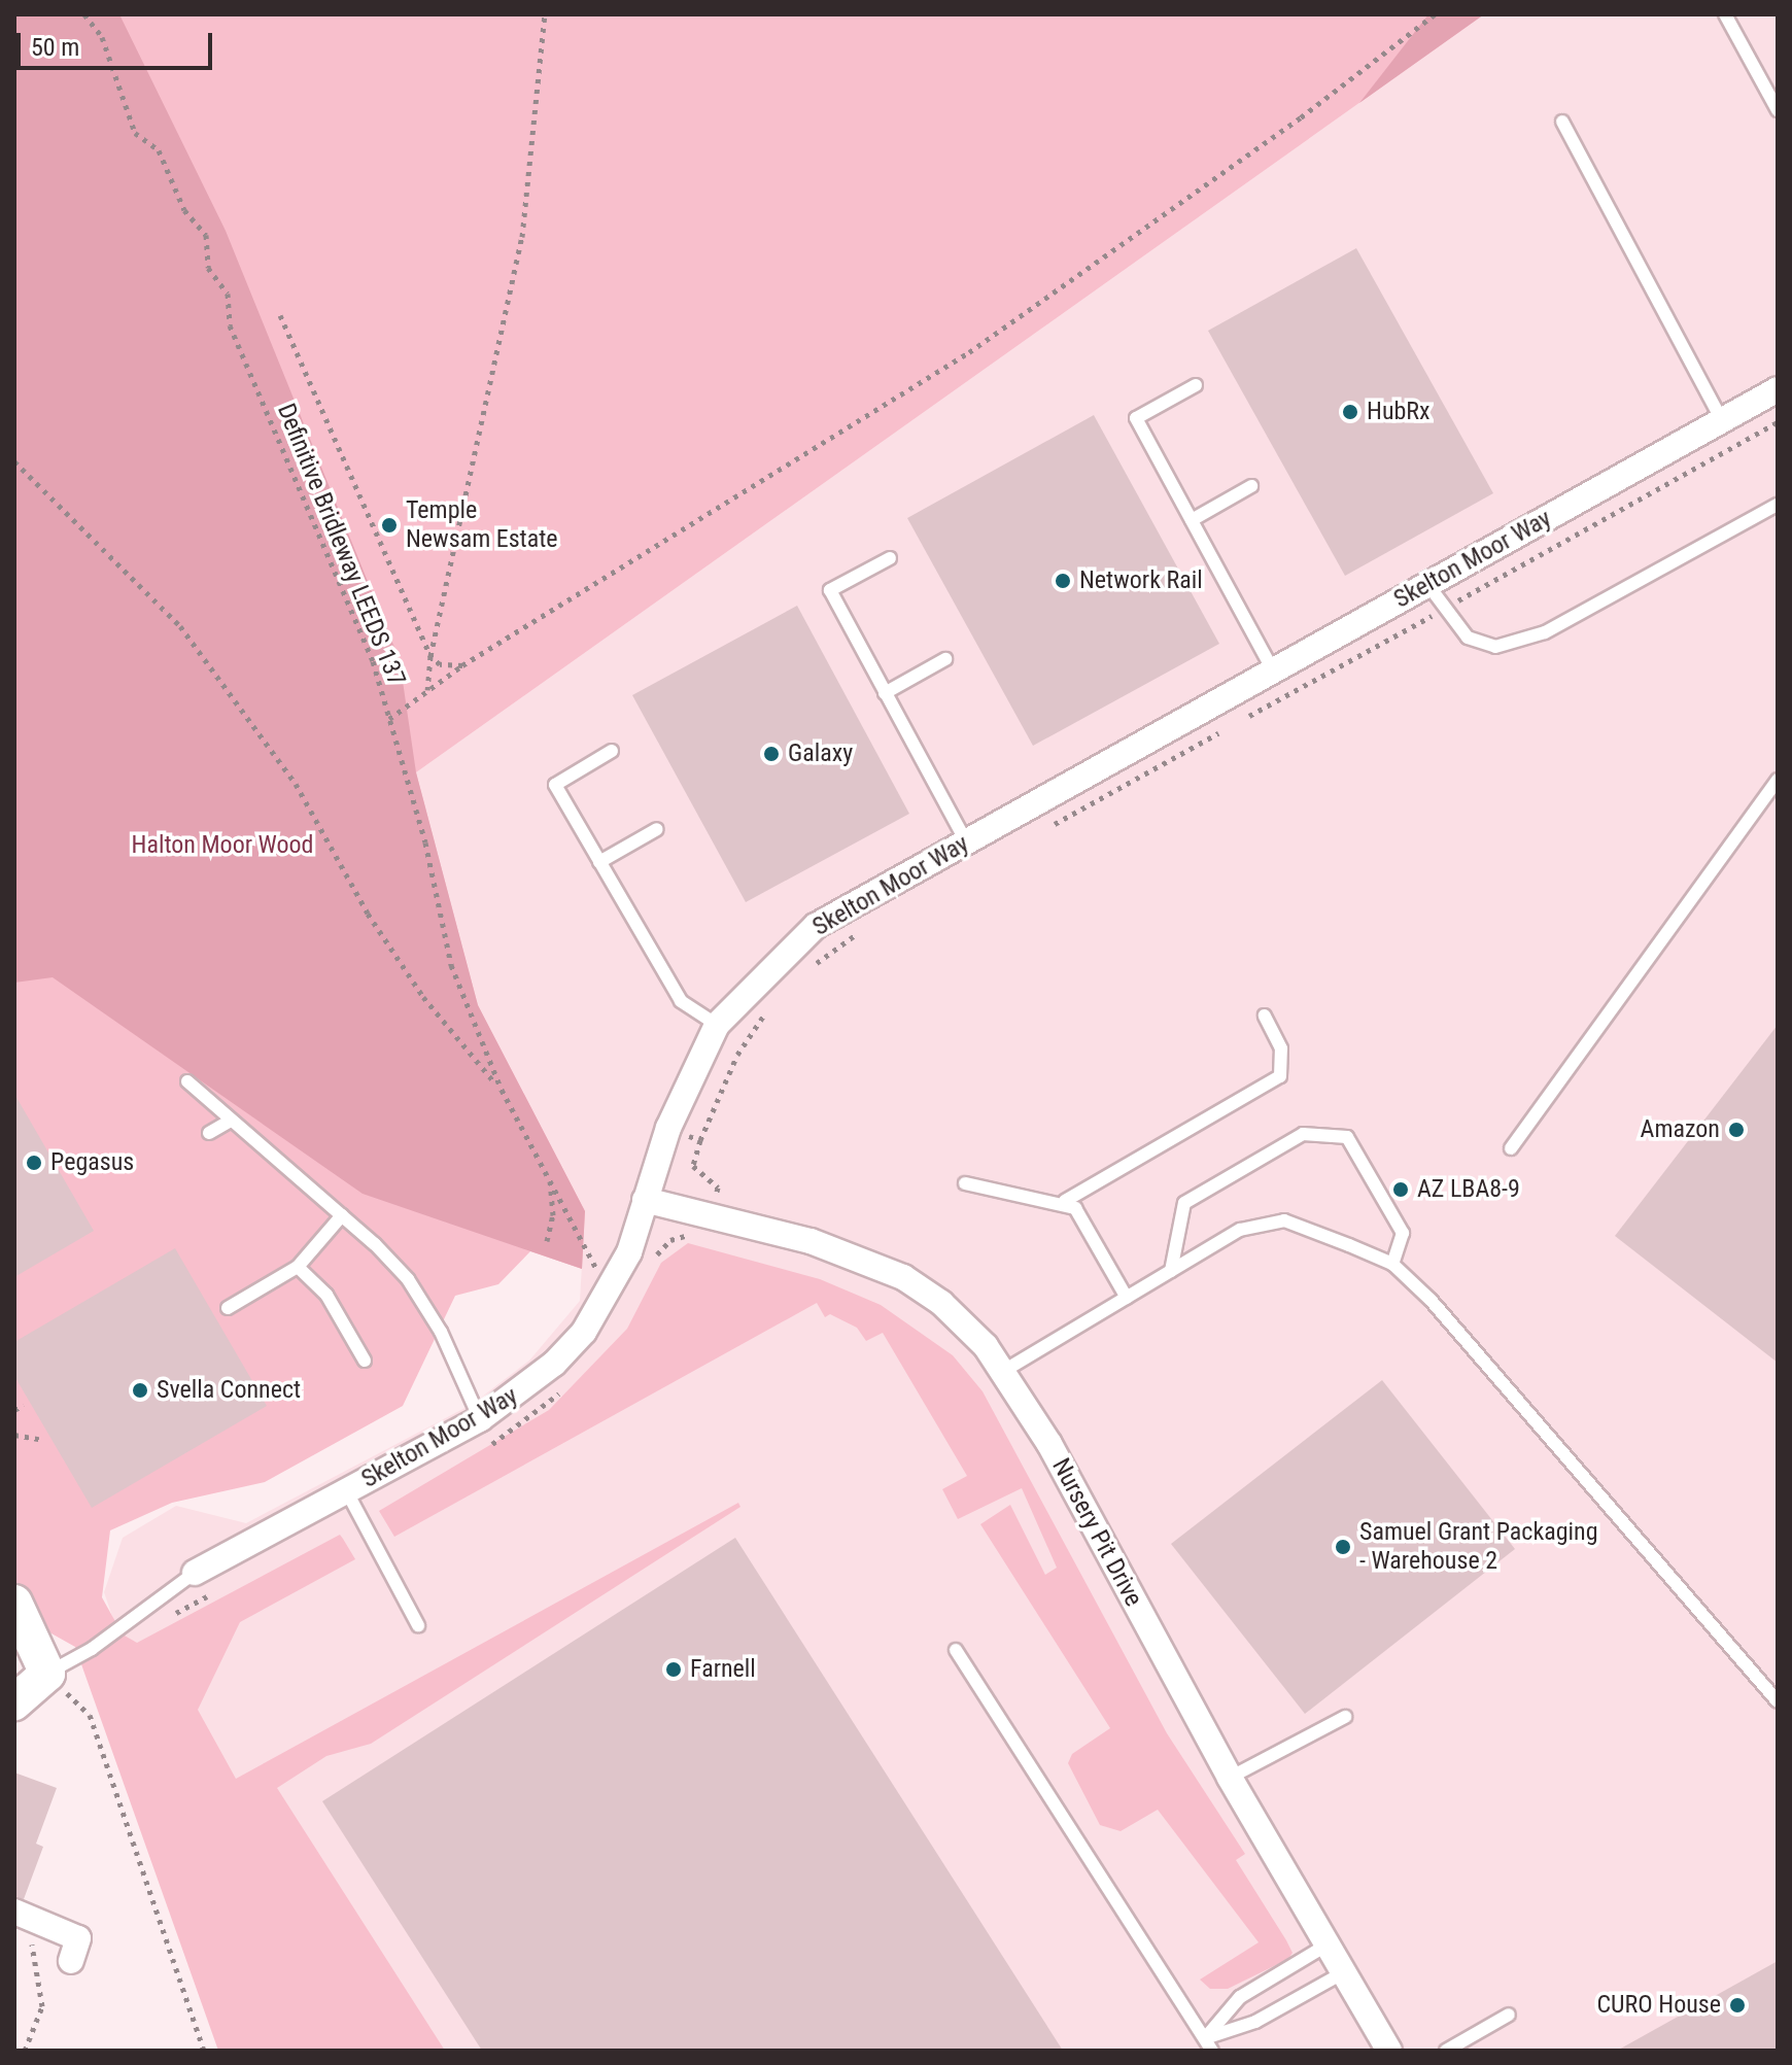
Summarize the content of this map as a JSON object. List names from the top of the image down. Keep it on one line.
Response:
{"streets":{"street":["Skelton Moor Way","Nursery Pit Drive"],"path":["Definitive Bridleway LEEDS 137"]},"crossings":[["Definitive Bridleway LEEDS 137","Skelton Moor Way"],["Skelton Moor Way","Nursery Pit Drive"]],"parks":["Halton Moor Wood"],"places":["HubRx","Temple Newsam Estate","Network Rail","Galaxy","Amazon","Pegasus","AZ LBA8-9","Svella Connect","Samuel Grant Packaging - Warehouse 2","Farnell","CURO House"],"scale_bar":"50 m"}
